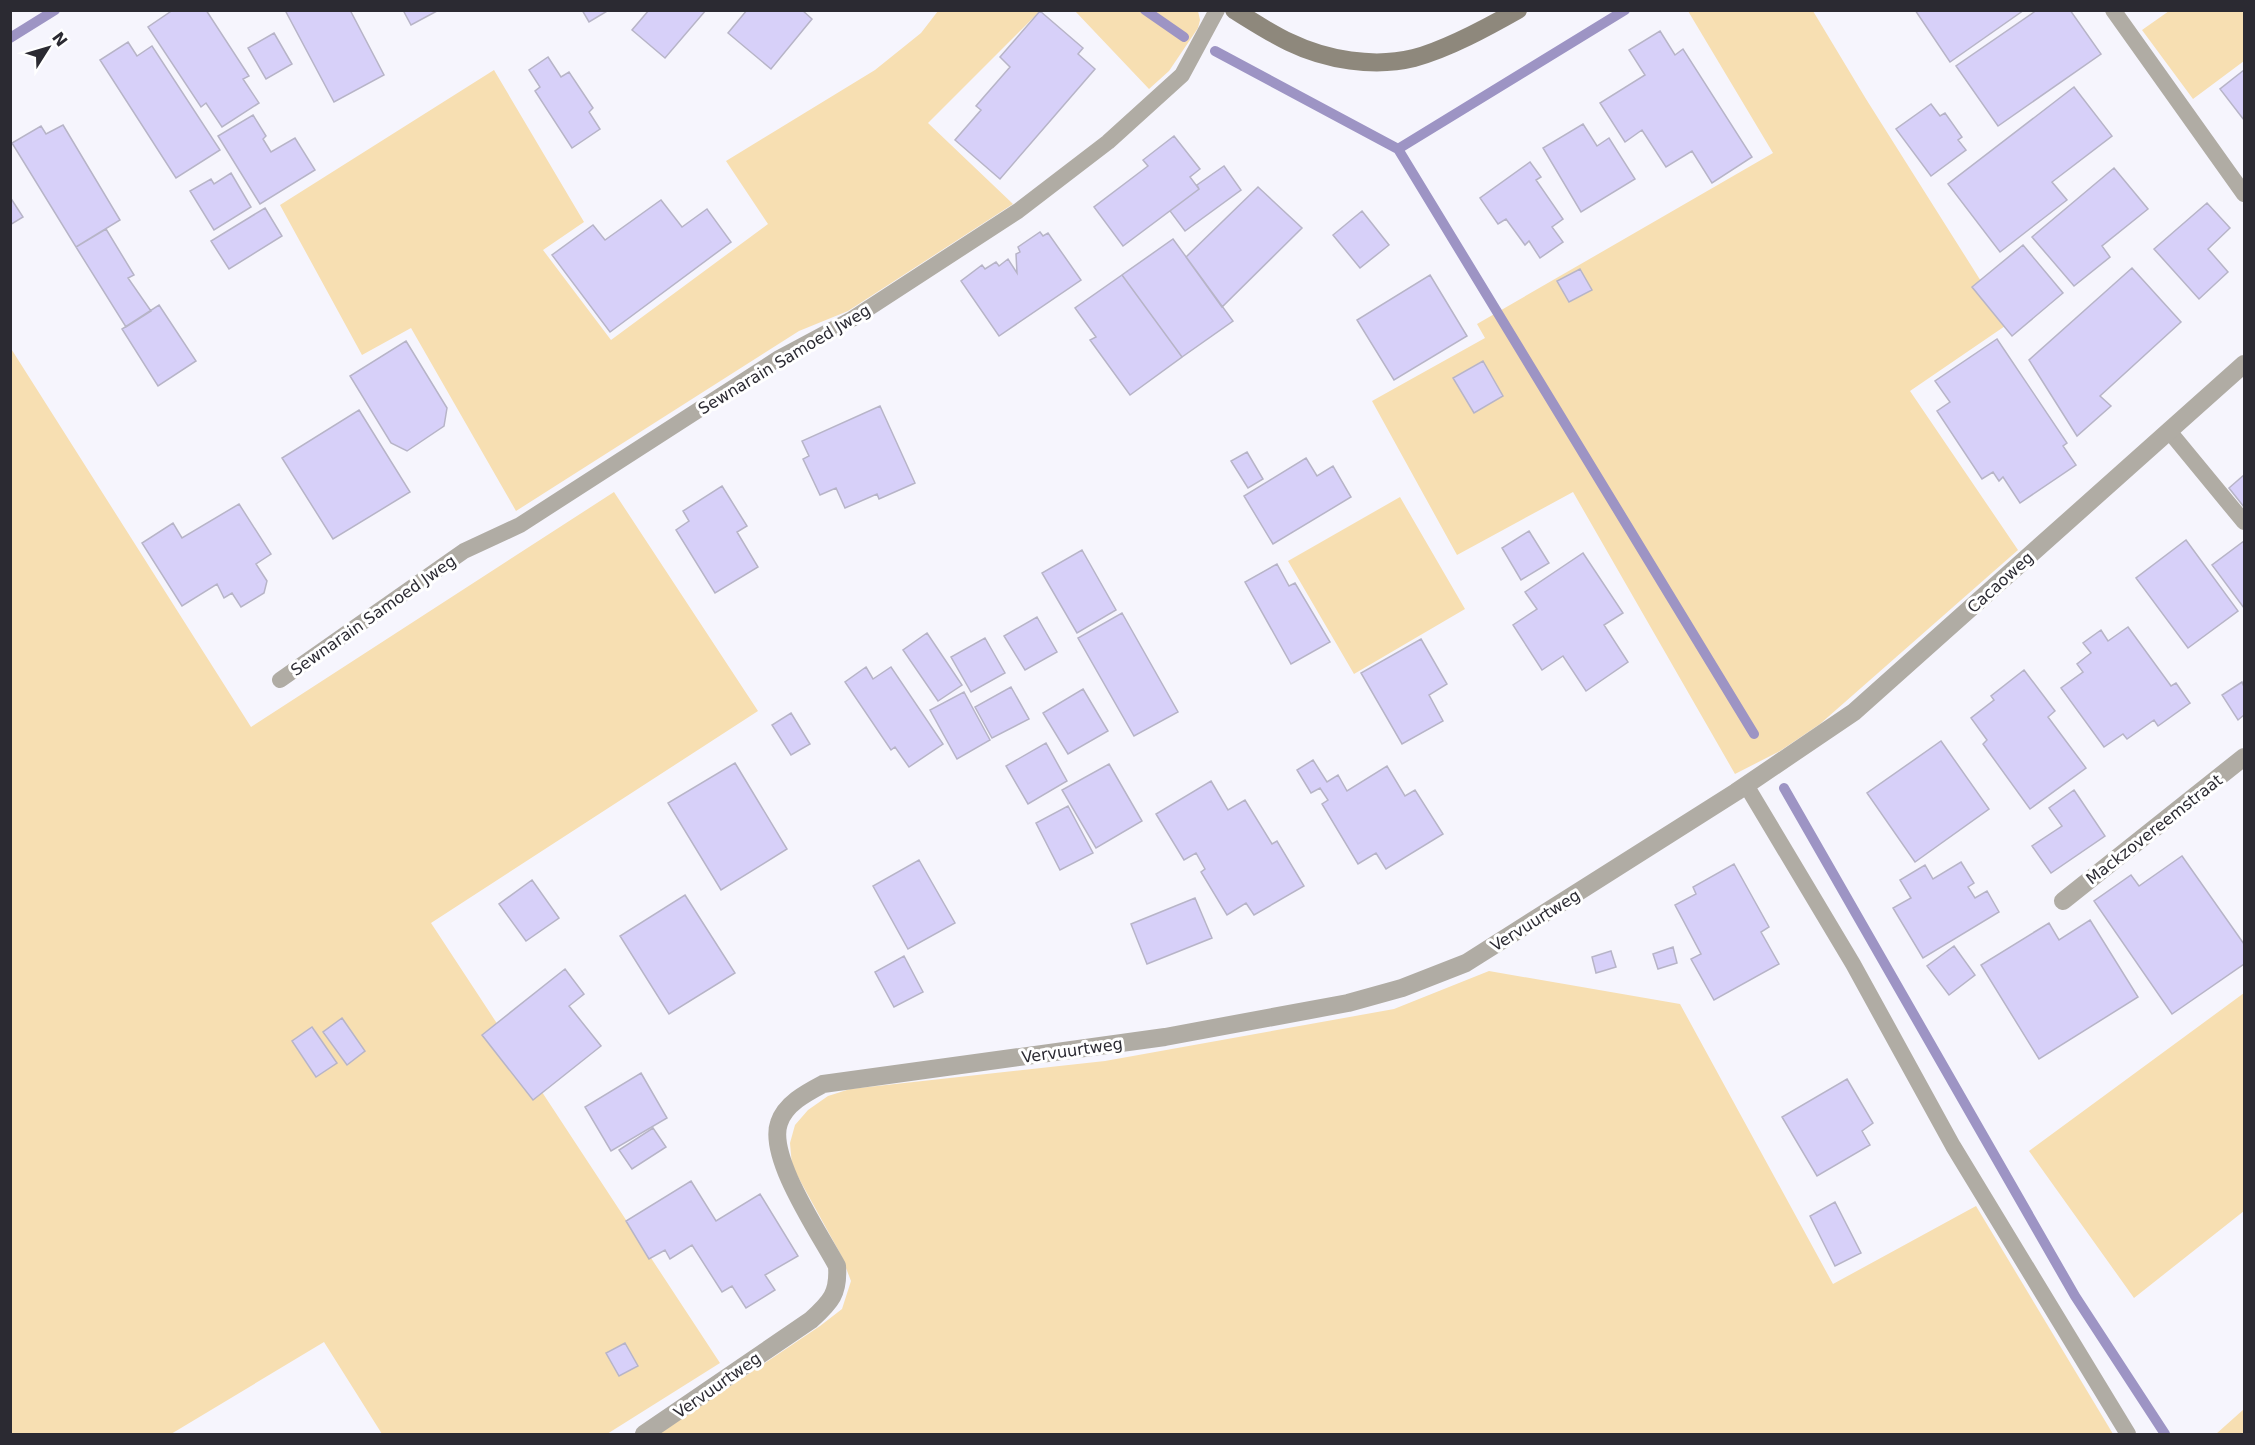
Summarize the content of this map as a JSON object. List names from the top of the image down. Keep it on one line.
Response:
{"streets":{"street":["Cacaoweg","Mackzovereemstraat","Vervuurtweg"],"lane":["Sewnarain Samoed Jweg"]},"crossings":[["Cacaoweg","Vervuurtweg"]],"north":"top right"}
